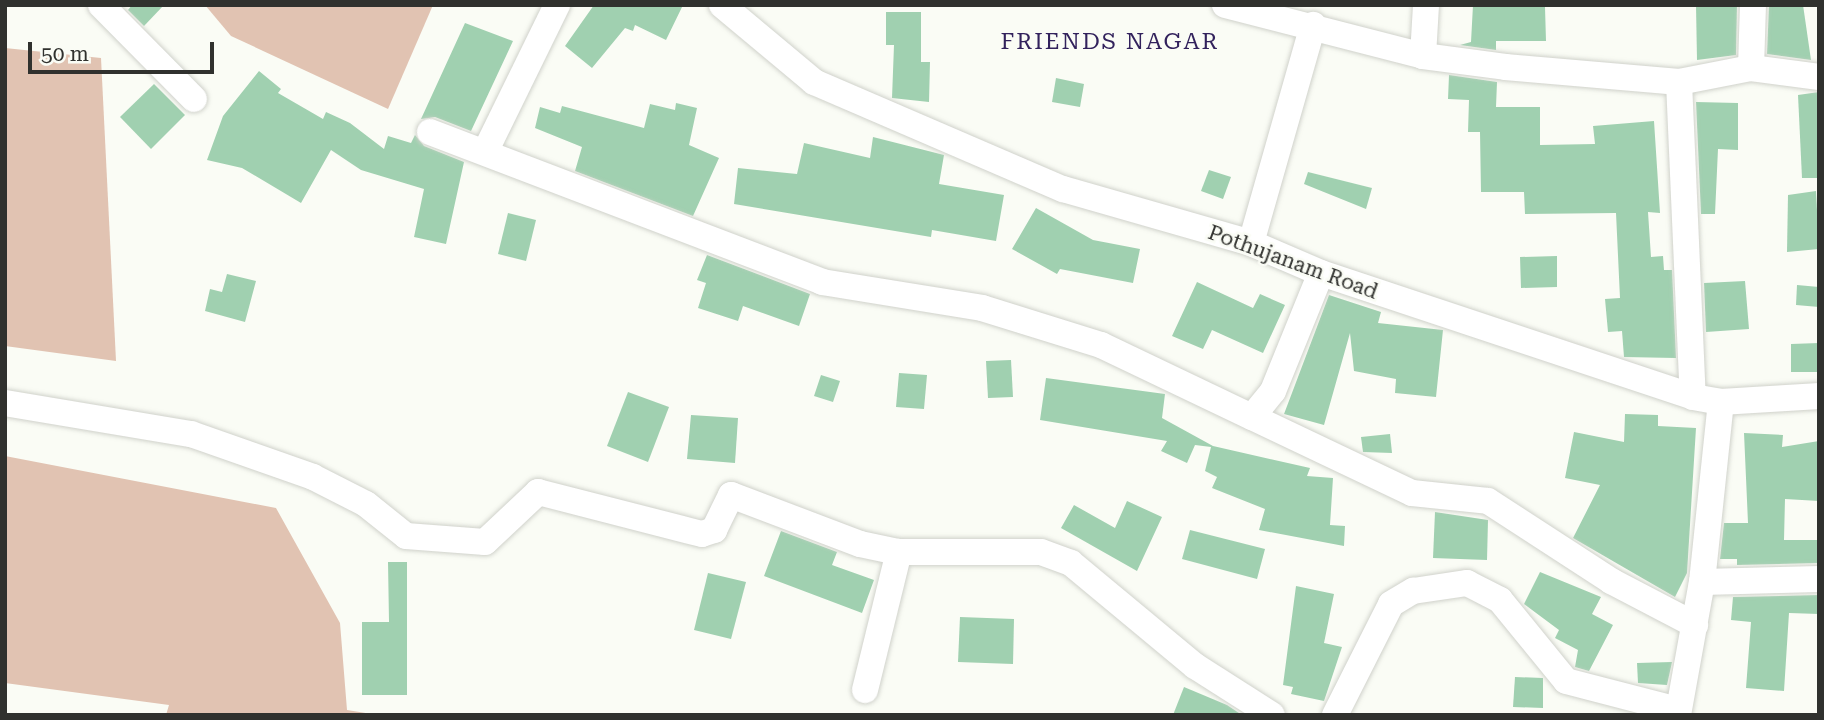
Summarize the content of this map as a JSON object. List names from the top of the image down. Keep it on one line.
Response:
{"streets":{"street":["Pothujanam Road"]},"districts":["FRIENDS NAGAR"],"scale_bar":"50 m"}
